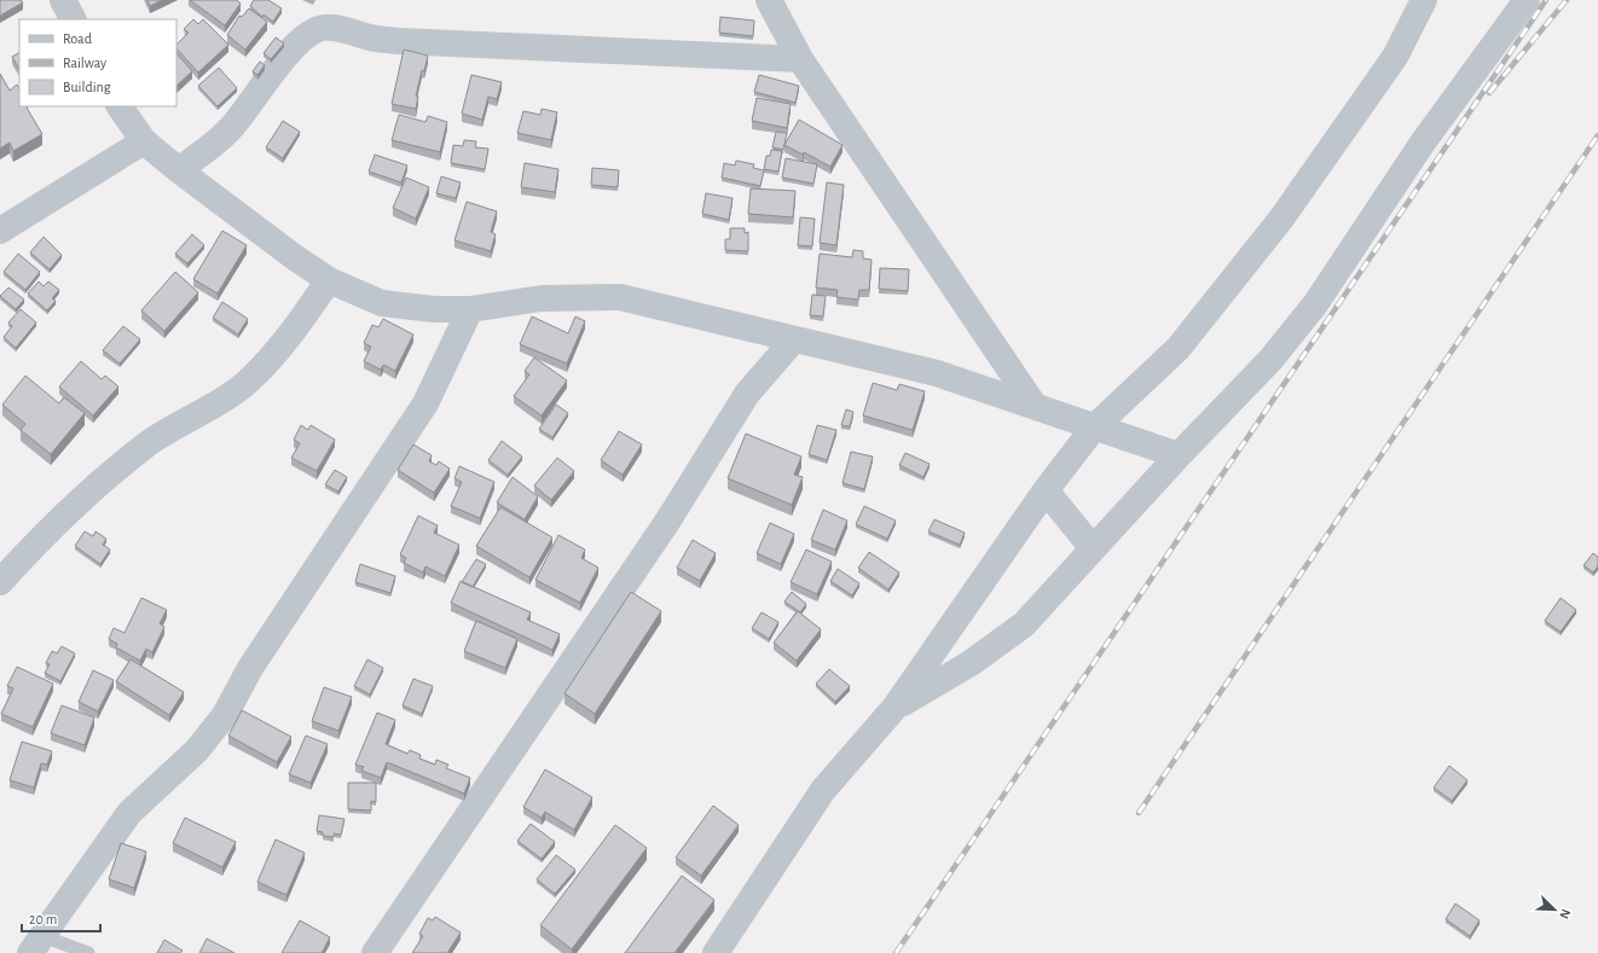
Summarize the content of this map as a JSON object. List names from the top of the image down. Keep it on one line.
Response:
{"legend":["Road","Railway","Building"],"scale_bar":"20 m","north":"bottom right"}
